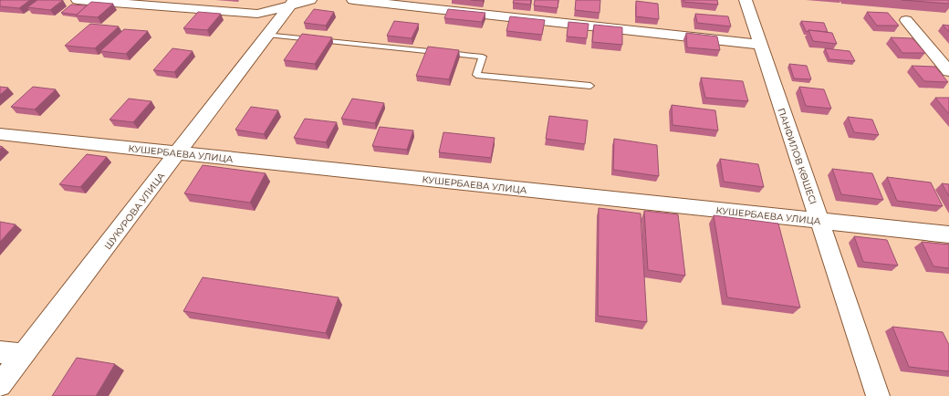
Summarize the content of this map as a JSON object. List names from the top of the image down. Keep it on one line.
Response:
{"streets":{"street":["КУШЕРБАЕВА УЛИЦА","ПАНФИЛОВ КӨШЕСІ","ШУКУРОВА УЛИЦА"]},"crossings":[["КУШЕРБАЕВА УЛИЦА","ПАНФИЛОВ КӨШЕСІ"],["КУШЕРБАЕВА УЛИЦА","ШУКУРОВА УЛИЦА"]]}
